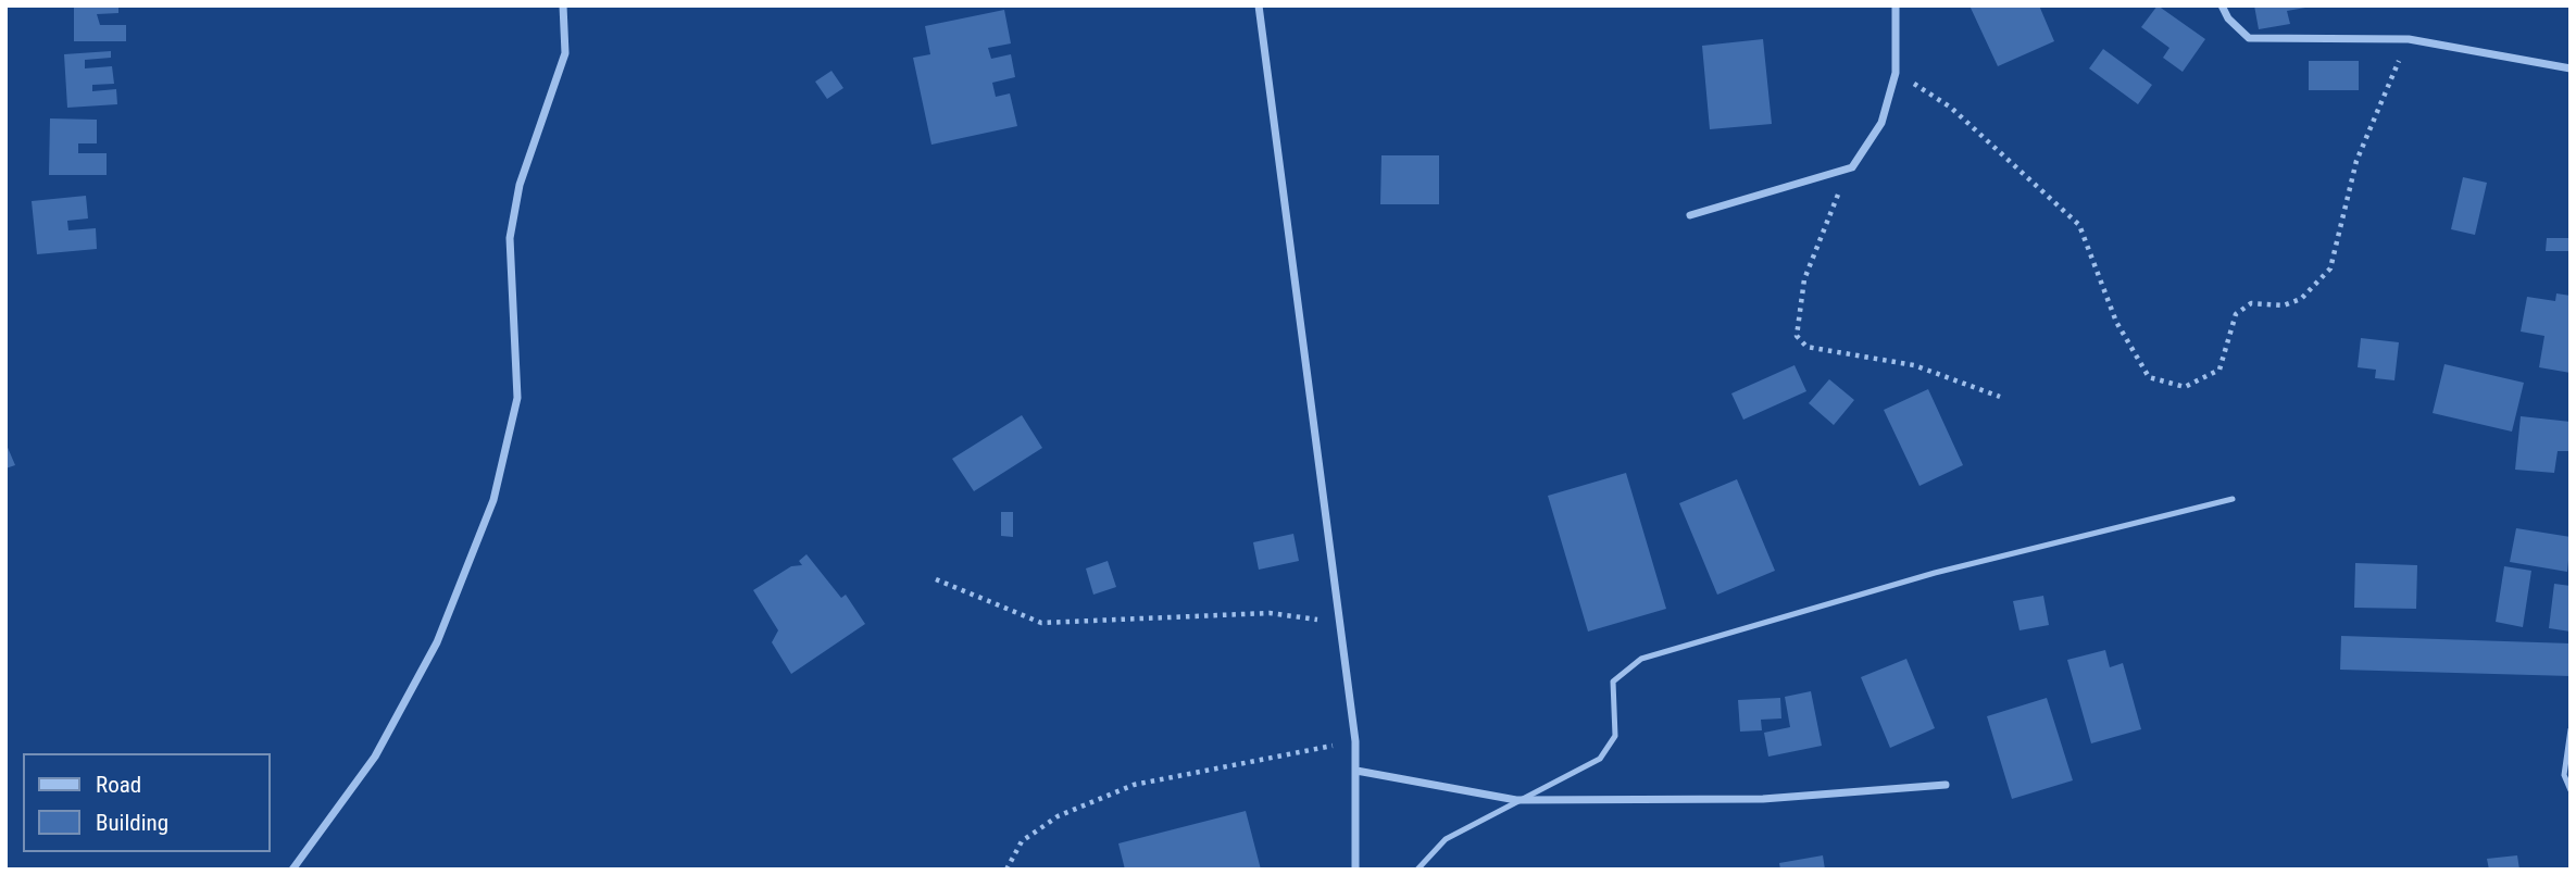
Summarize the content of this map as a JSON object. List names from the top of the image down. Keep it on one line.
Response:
{"legend":["Road","Building"]}
